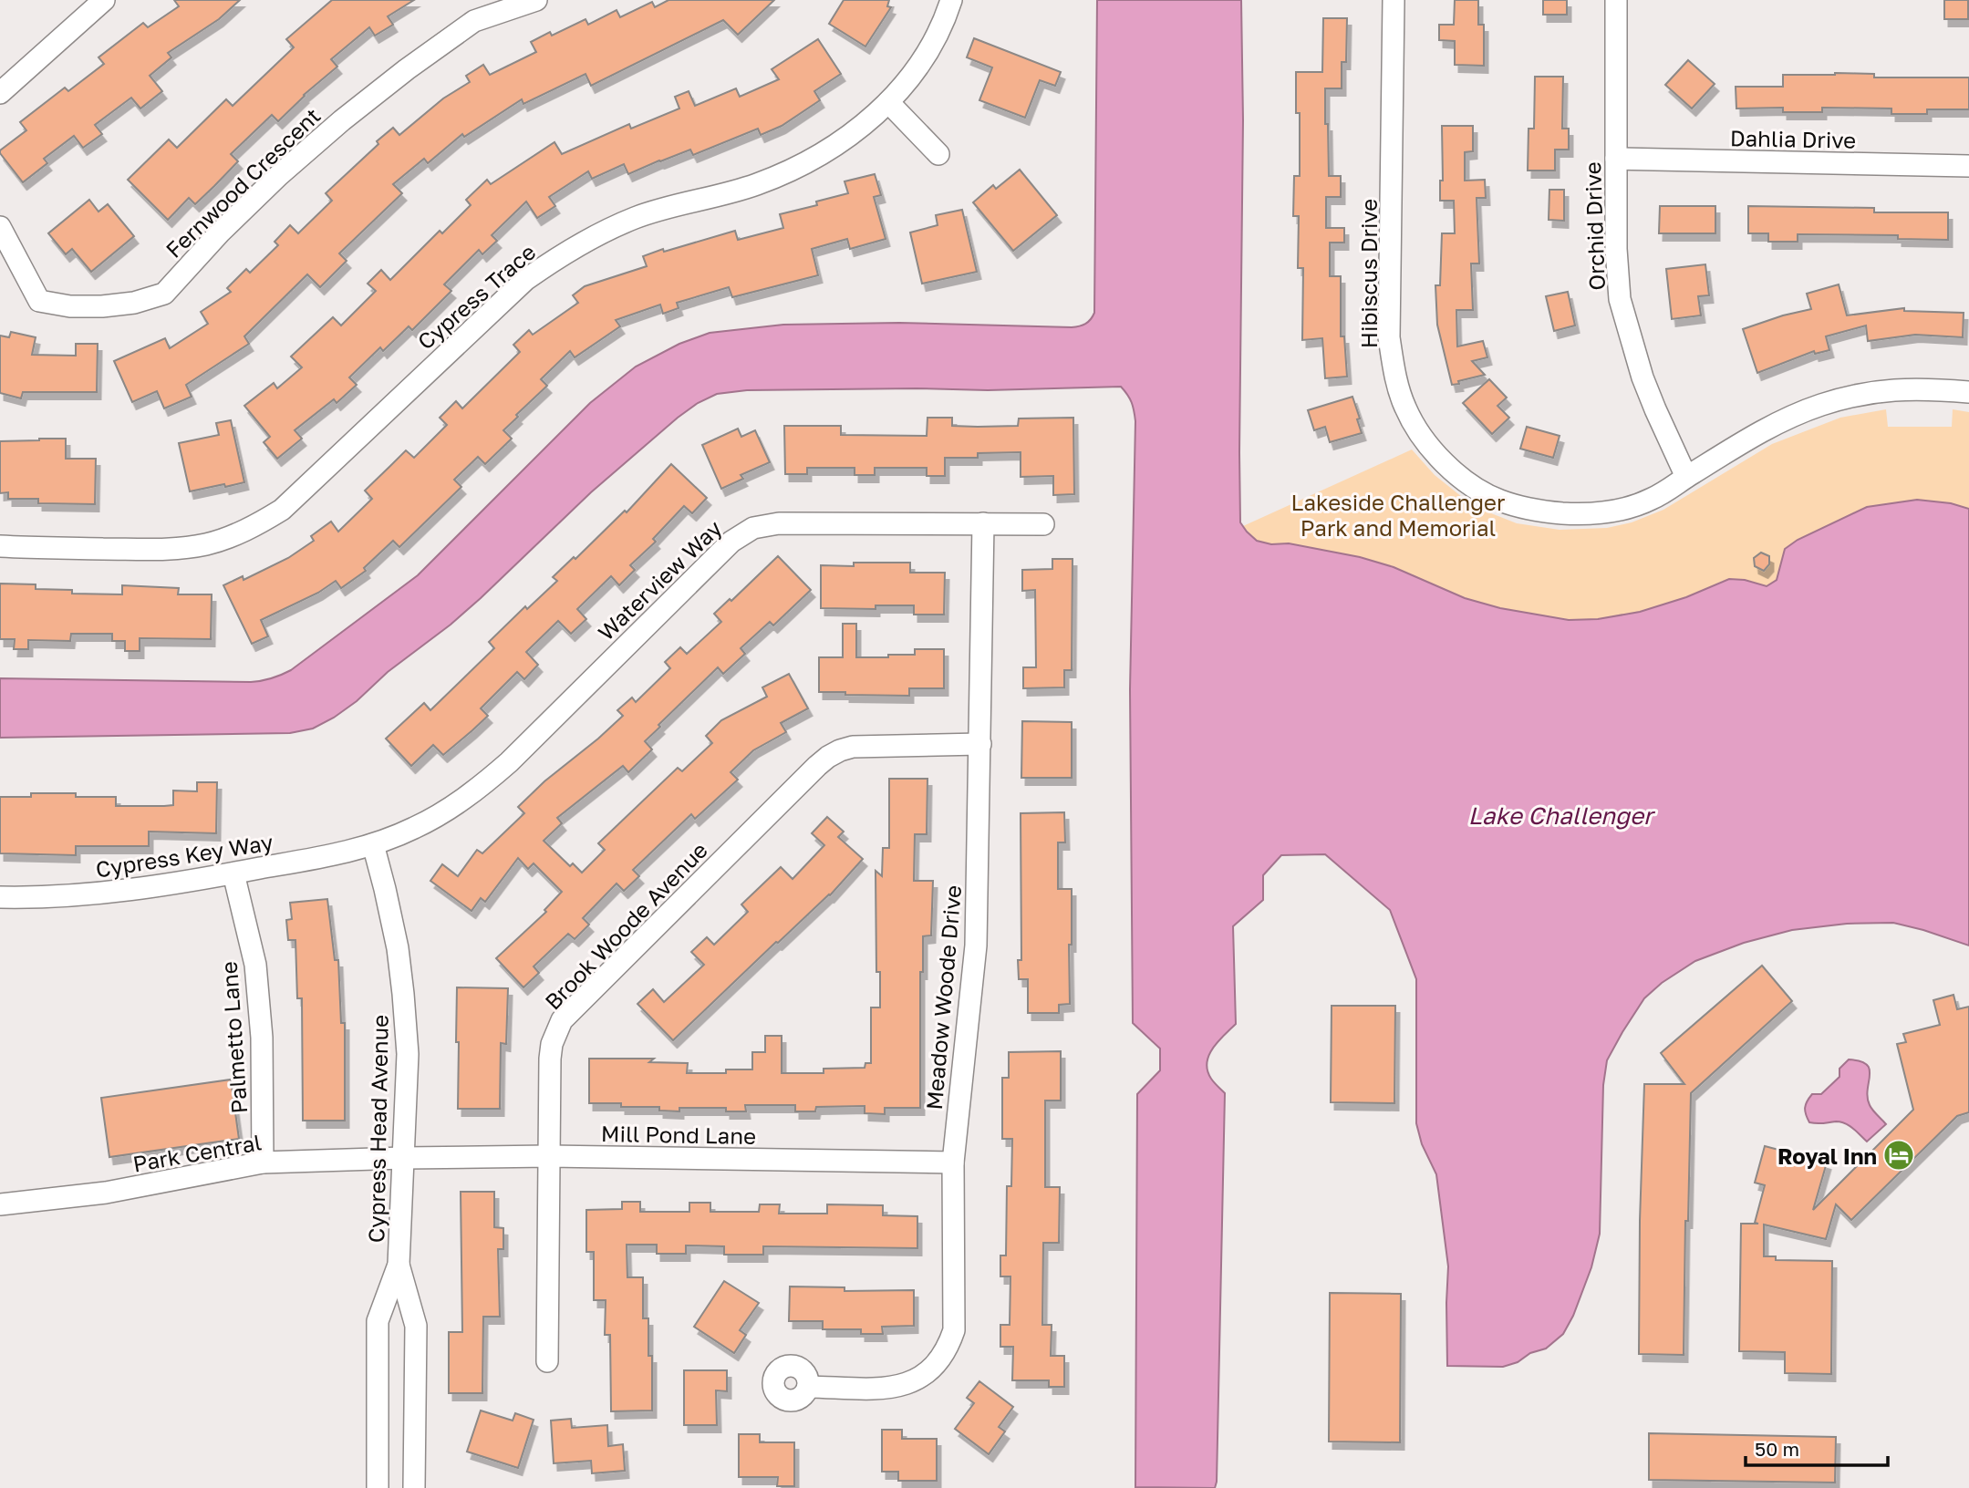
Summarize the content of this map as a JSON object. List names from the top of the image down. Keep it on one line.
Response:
{"streets":{"street":["Dahlia Drive","Fernwood Crescent","Orchid Drive","Hibiscus Drive","Cypress Trace","Waterview Way","Cypress Key Way","Brook Woode Avenue","Meadow Woode Drive","Palmetto Lane","Cypress Head Avenue","Mill Pond Lane","Park Central"]},"crossings":[["Dahlia Drive","Orchid Drive"],["Orchid Drive","Hibiscus Drive"],["Waterview Way","Cypress Key Way"],["Waterview Way","Meadow Woode Drive"],["Waterview Way","Cypress Head Avenue"],["Cypress Key Way","Palmetto Lane"],["Cypress Key Way","Cypress Head Avenue"],["Brook Woode Avenue","Meadow Woode Drive"],["Brook Woode Avenue","Mill Pond Lane"],["Meadow Woode Drive","Mill Pond Lane"],["Palmetto Lane","Park Central"],["Cypress Head Avenue","Mill Pond Lane"],["Cypress Head Avenue","Park Central"],["Mill Pond Lane","Park Central"]],"water":["Lake Challenger"],"parks":["Lakeside Challenger Park and Memorial"],"places":{"hotel":["Royal Inn"]},"scale_bar":"50 m"}
